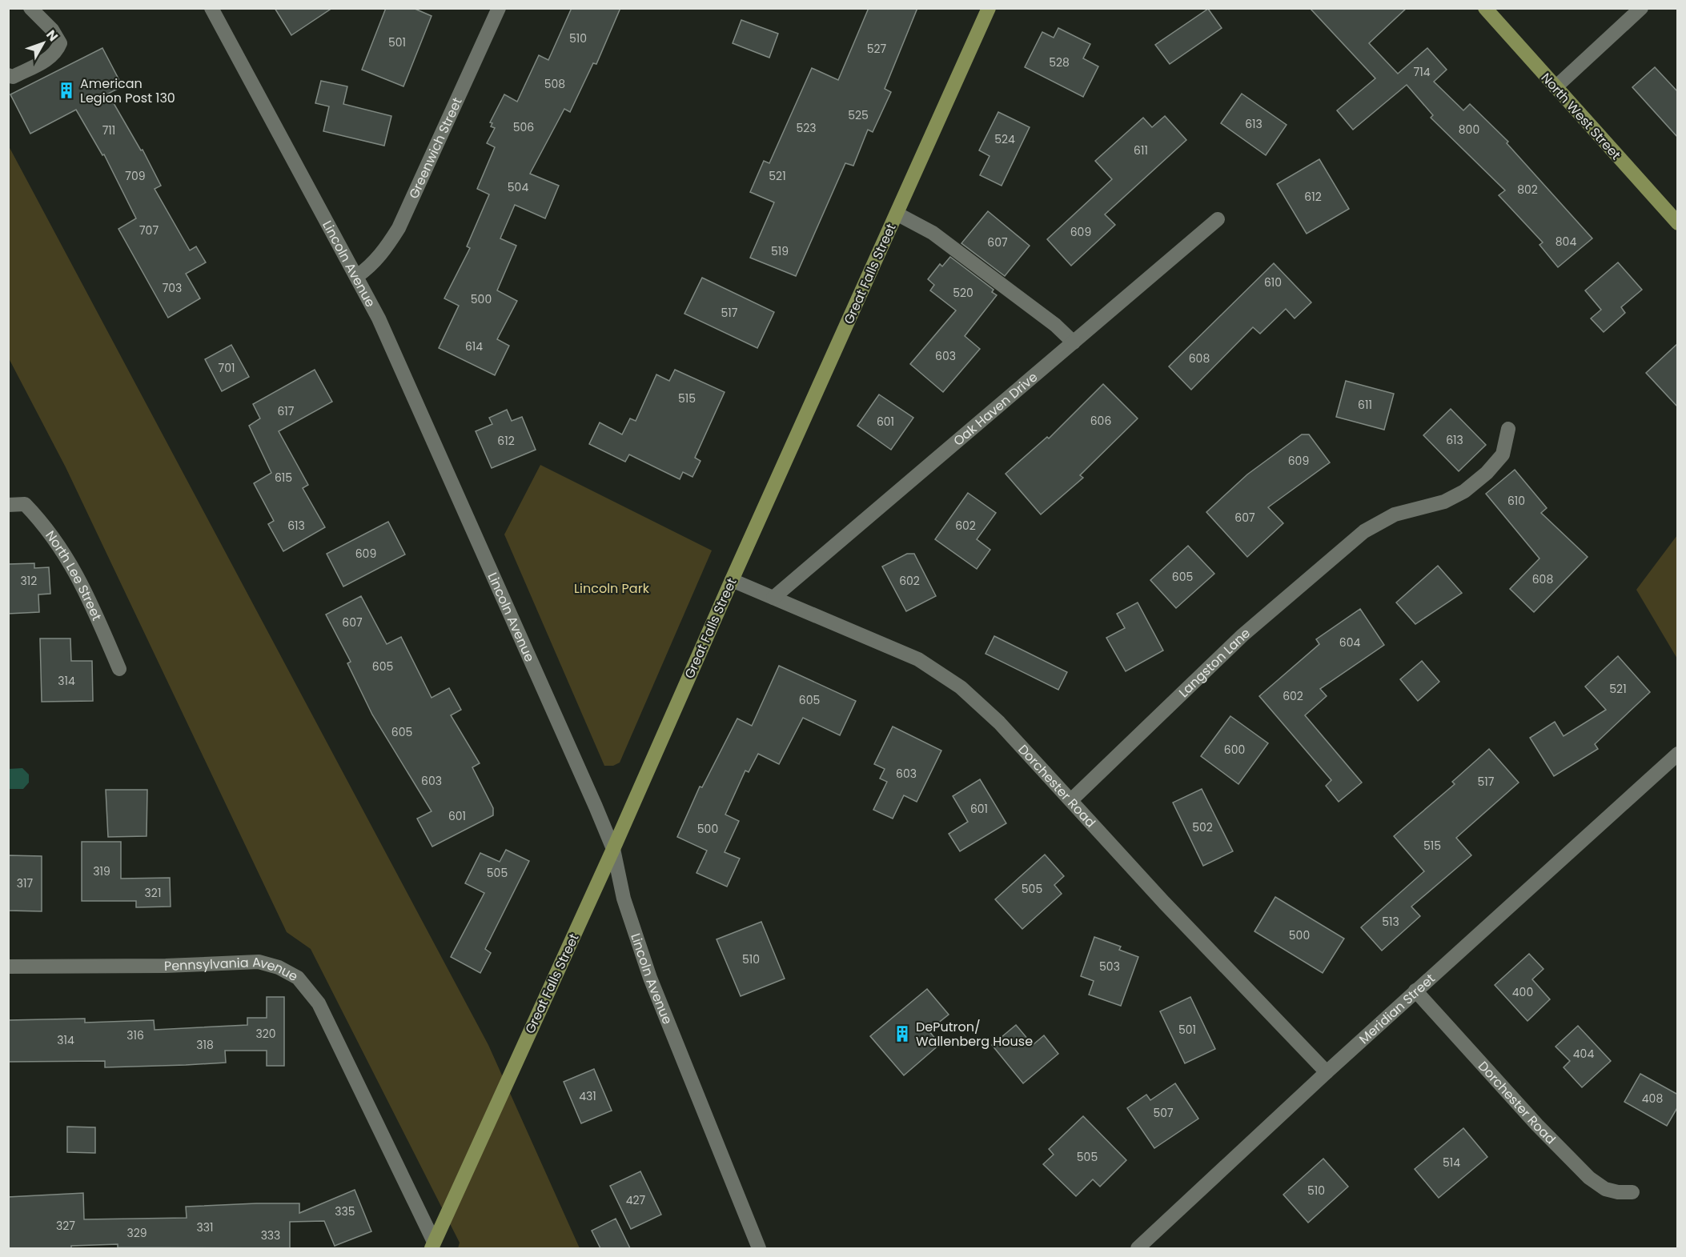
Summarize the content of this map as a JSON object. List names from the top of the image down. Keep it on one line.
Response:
{"streets":{"main road":["North West Street","Great Falls Street"],"street":["Greenwich Street","Lincoln Avenue","Oak Haven Drive","North Lee Street","Langston Lane","Dorchester Road","Pennsylvania Avenue","Meridian Street"]},"crossings":[["Greenwich Street","Lincoln Avenue"],["Lincoln Avenue","Great Falls Street"],["Great Falls Street","Dorchester Road"],["Great Falls Street","Pennsylvania Avenue"],["Oak Haven Drive","Dorchester Road"],["Langston Lane","Dorchester Road"],["Dorchester Road","Meridian Street"]],"parks":["Lincoln Park"],"places":{"building":["American Legion Post 130","DePutron/ Wallenberg House"]},"house_numbers":["510","501","527","528","714","508","525","613","506","523","800","711","524","611","709","521","504","802","612","707","609","804","607","519","610","703","520","500","517","614","603","608","701","515","611","617","606","601","613","612","609","615","610","607","613","602","609","605","608","312","602","607","604","605","314","521","602","605","605","600","603","603","517","601","601","502","500","515","319","505","317","505","321","513","500","510","503","400","501","320","316","314","318","404","431","408","507","505","514","510","427","335","327","331","329","333"],"north":"top right"}
